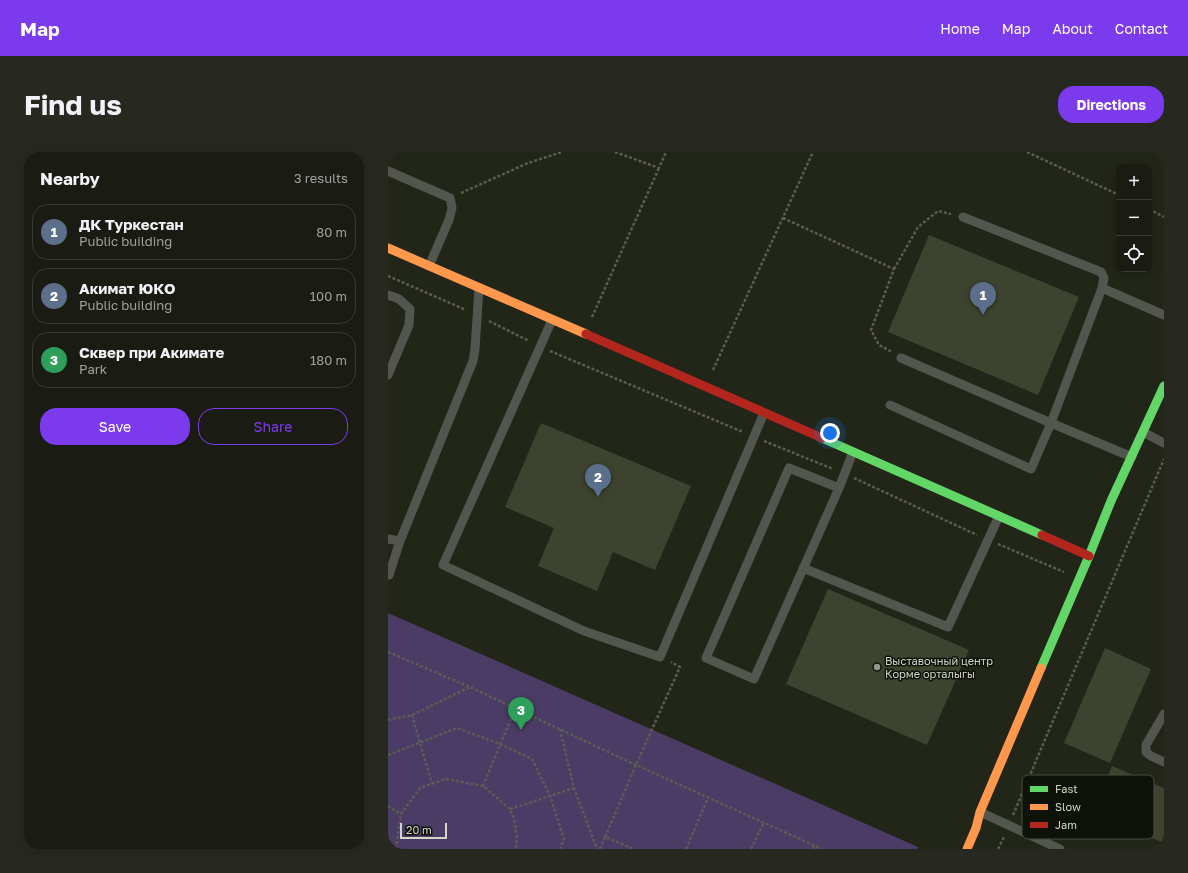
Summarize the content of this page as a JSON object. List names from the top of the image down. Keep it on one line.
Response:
{"places":["Выставочный центр Корме орталыгы"],"legend":["Fast","Slow","Jam"],"scale_bar":"20 m","page":{"header":"Map","nav":["Home","Map","About","Contact"],"buttons":["Directions",["Save","Share"]],"title":"Find us","heading":["Nearby","3 results"],"map_buttons":["+","−"],"list":[{"mark":"1","name":"ДК Туркестан","note":"Public building","value":"80 m"},{"mark":"2","name":"Акимат ЮКО","note":"Public building","value":"100 m"},{"mark":"3","name":"Сквер при Акимате","note":"Park","value":"180 m"}],"pins":["1","2","3"],"scale":"20 m"}}
